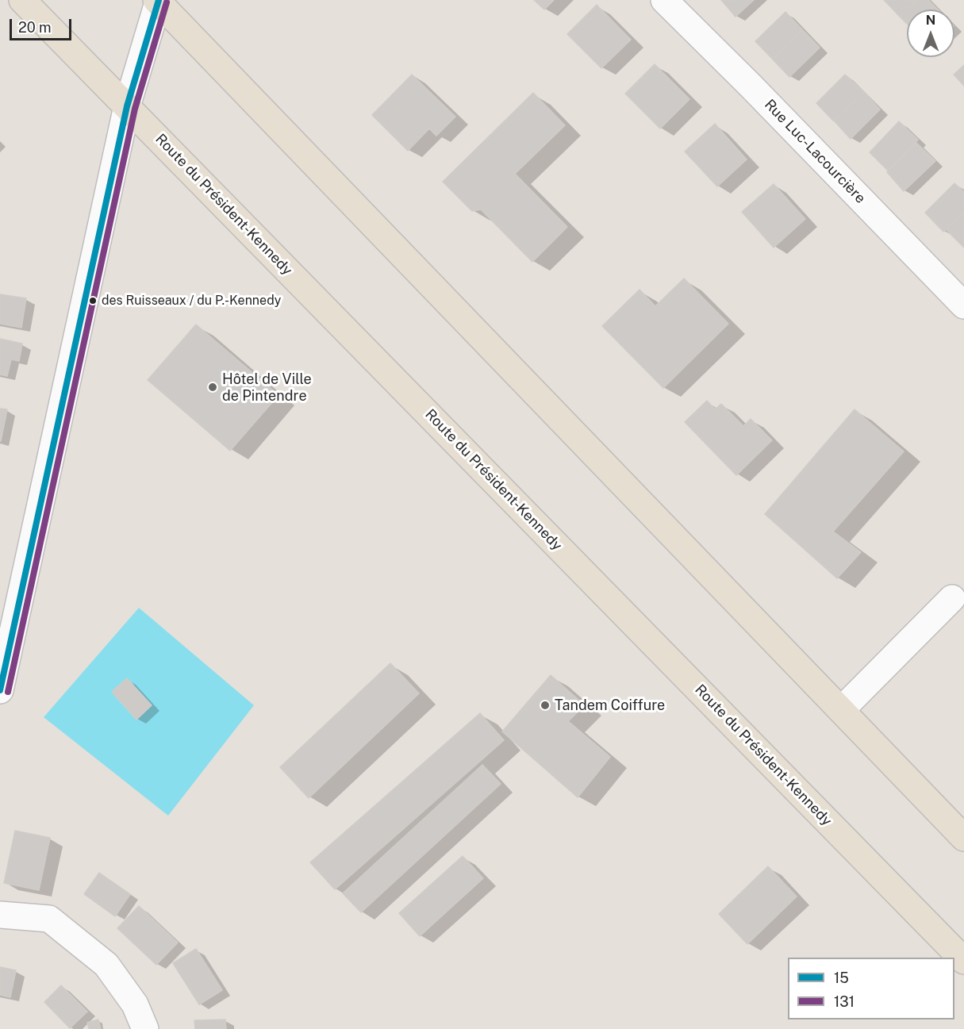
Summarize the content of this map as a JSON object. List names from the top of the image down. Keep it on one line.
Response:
{"streets":{"main road":["Route du Président-Kennedy"],"street":["Rue Luc-Lacourcière"]},"places":["des Ruisseaux / du P.-Kennedy","Hôtel de Ville de Pintendre","Tandem Coiffure"],"lines":["transit line 15","transit line 131"],"legend":["15","131"],"scale_bar":"20 m","north":"top"}
